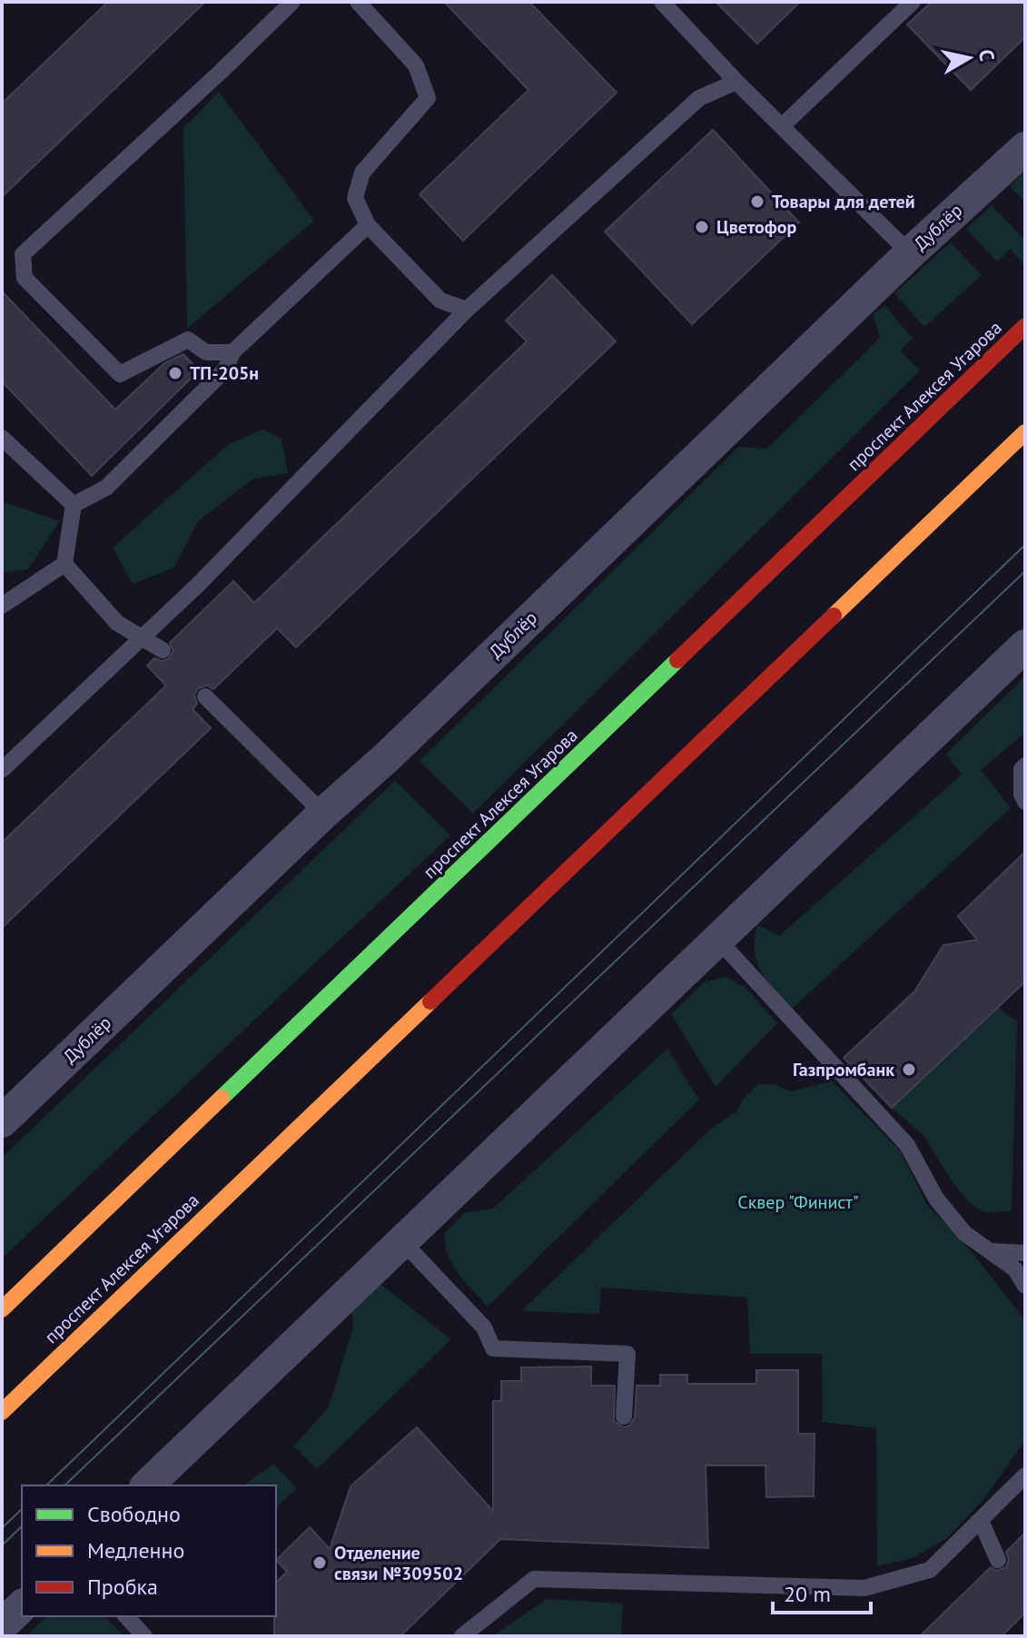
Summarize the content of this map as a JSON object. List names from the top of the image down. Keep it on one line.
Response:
{"streets":{"main road":["проспект Алексея Угарова"],"street":["Дублёр"]},"parks":["Сквер \"Финист\""],"places":["Товары для детей","Цветофор","ТП-205н","Газпромбанк","Отделение связи №309502"],"legend":["Свободно","Медленно","Пробка"],"scale_bar":"20 m","north":"right"}
